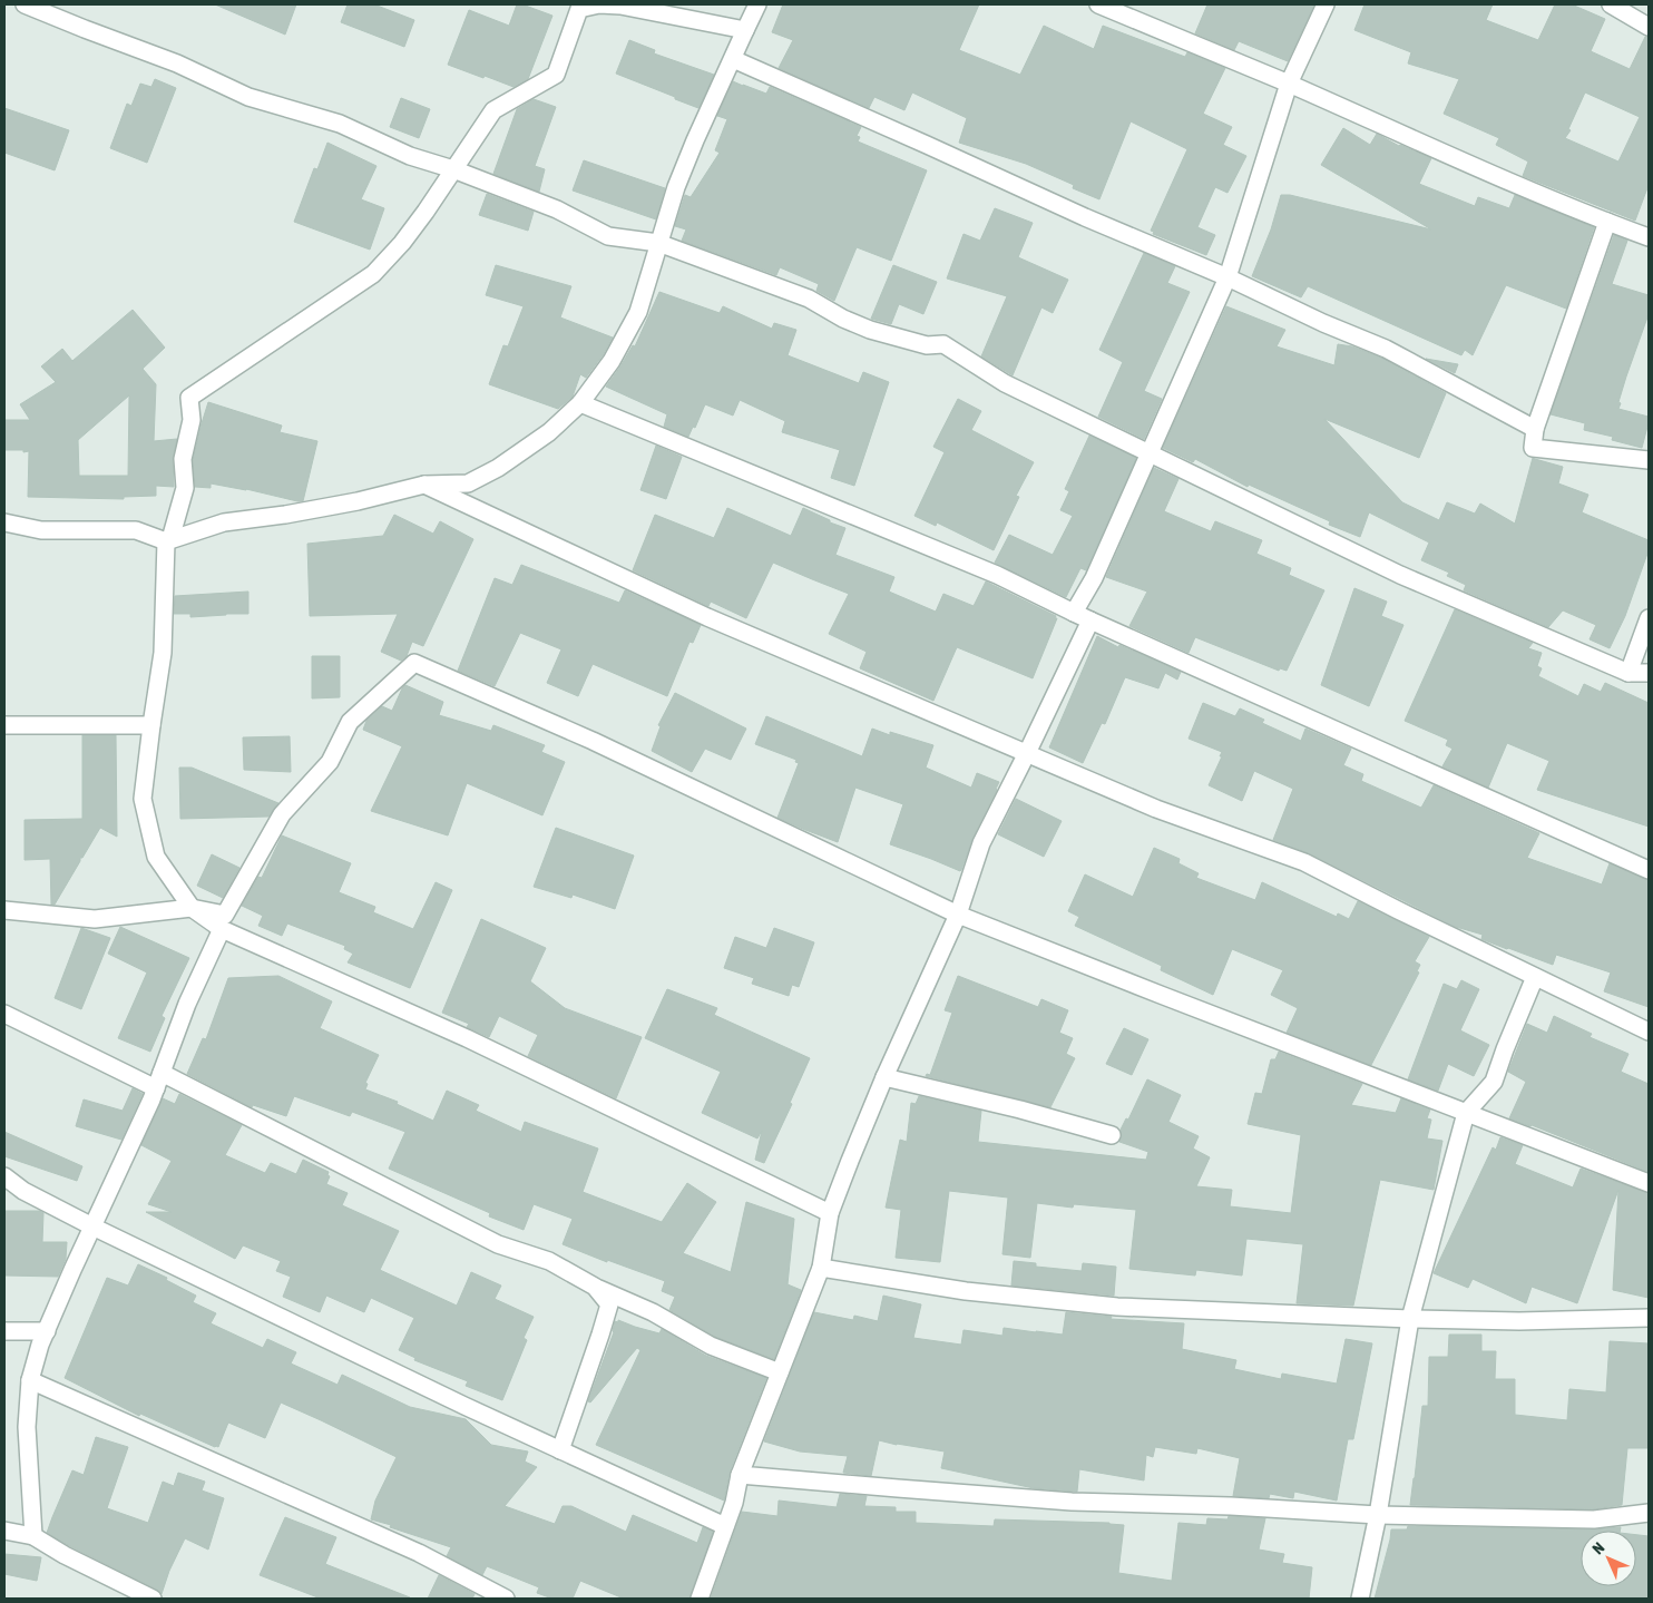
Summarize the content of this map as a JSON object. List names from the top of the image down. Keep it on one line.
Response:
{"north":"top left"}
